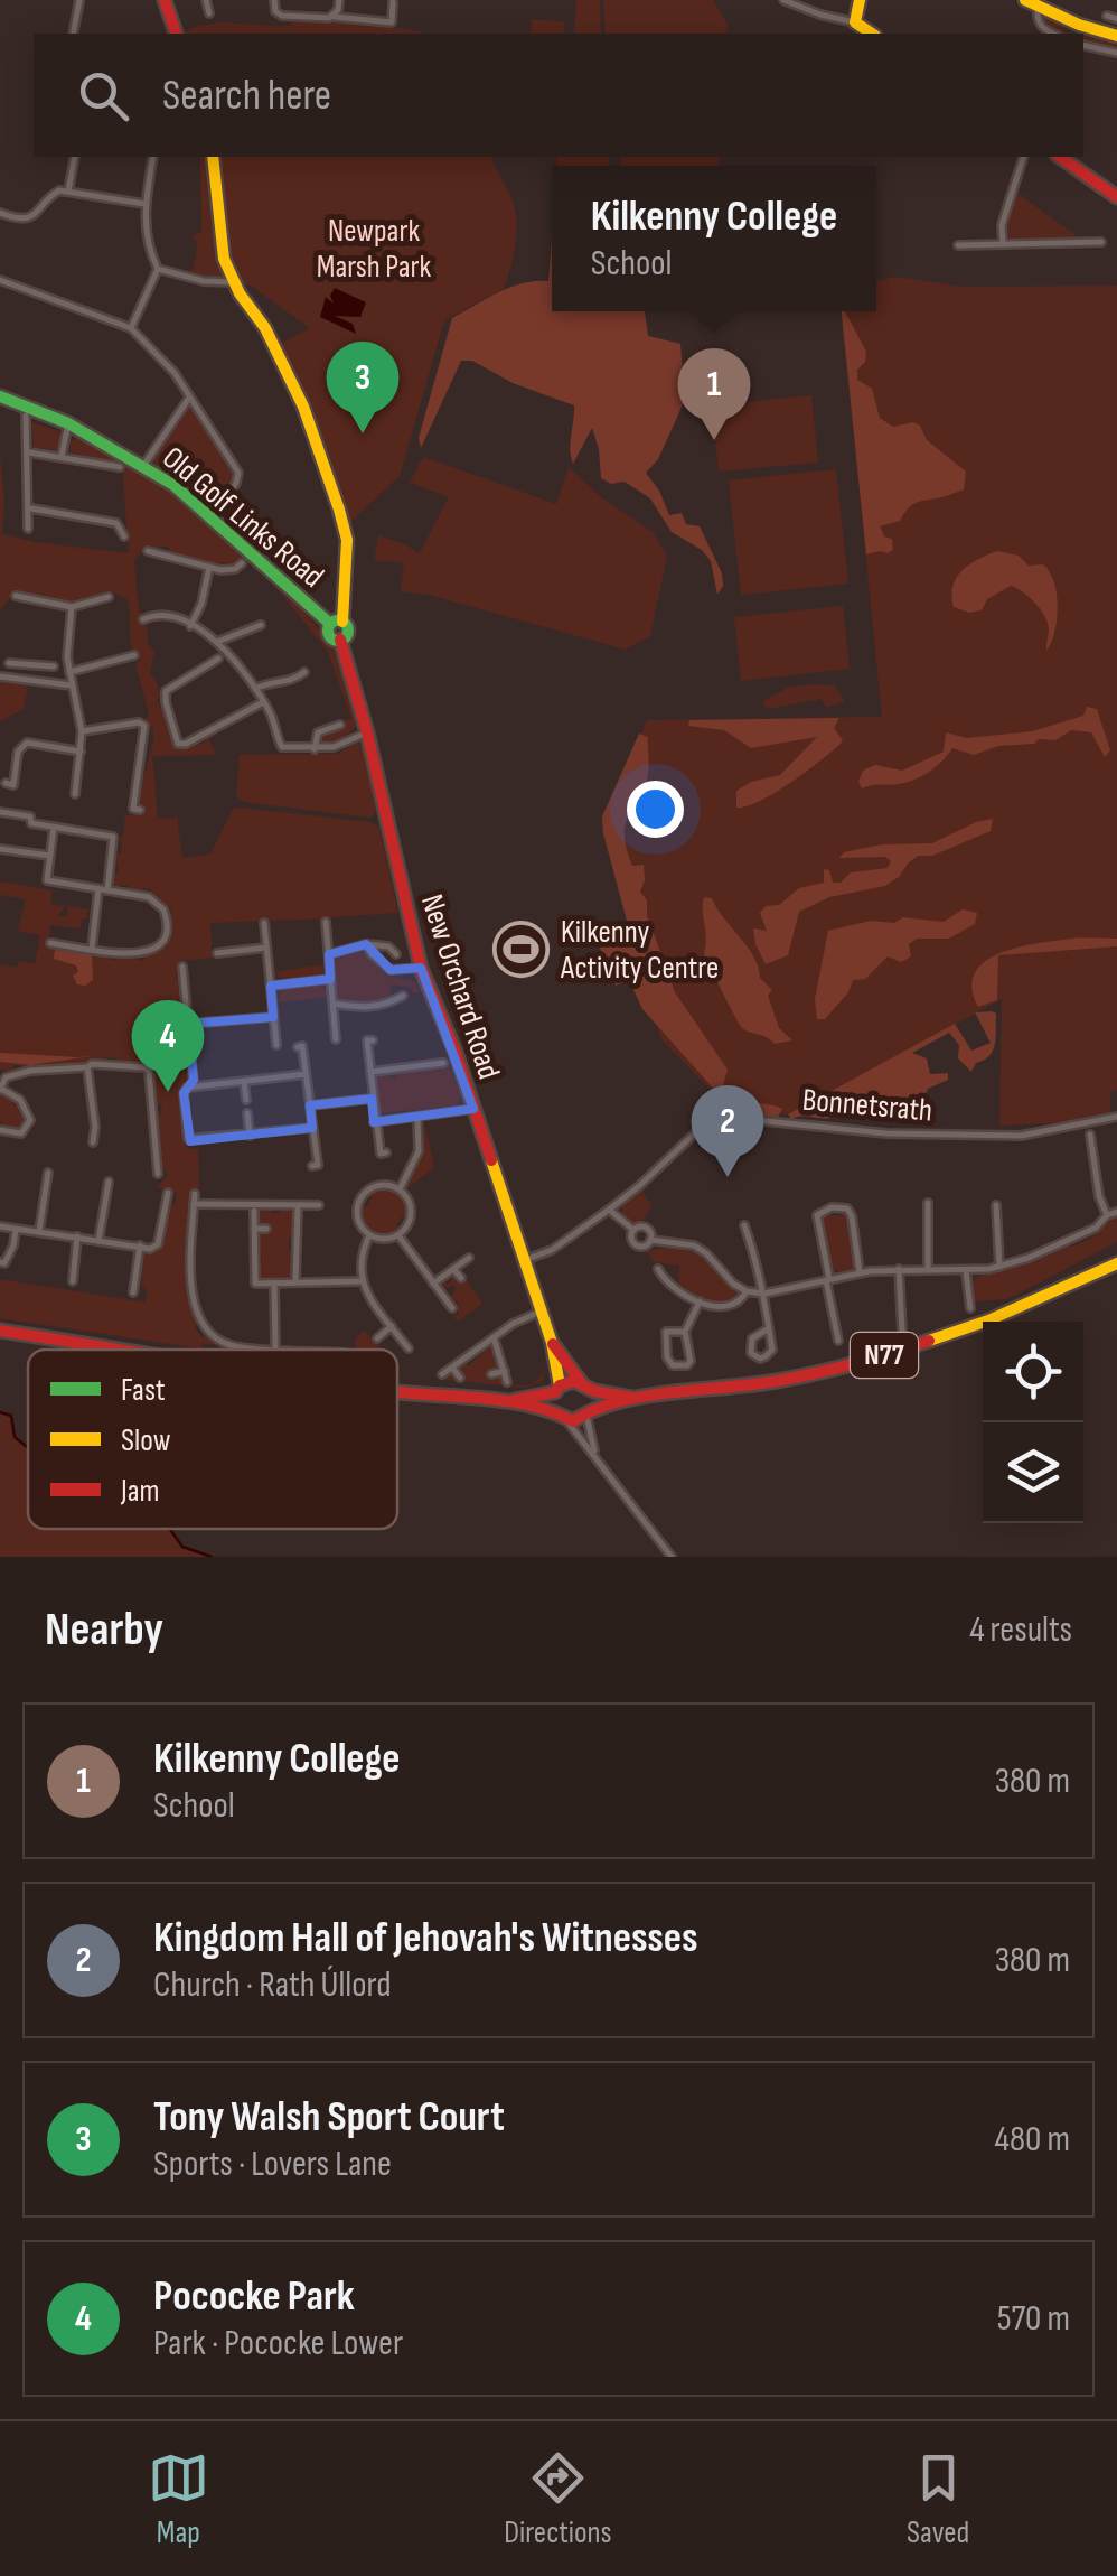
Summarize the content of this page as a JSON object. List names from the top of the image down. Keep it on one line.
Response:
{"streets":{"street":["Old Golf Links Road","New Orchard Road","Bonnetsrath","N77"]},"crossings":[["Old Golf Links Road","New Orchard Road"],["New Orchard Road","Bonnetsrath"],["New Orchard Road","N77"]],"parks":["Newpark Marsh Park"],"places":{"sports":["Kilkenny Activity Centre"]},"legend":["Fast","Slow","Jam"],"page":{"search":"Search here","popup":["Kilkenny College","School"],"pins":["3","1","4","2"],"heading":["Nearby","4 results"],"list":[{"mark":"1","name":"Kilkenny College","note":"School","value":"380 m"},{"mark":"2","name":"Kingdom Hall of Jehovah's Witnesses","note":"Church · Rath Úllord","value":"380 m"},{"mark":"3","name":"Tony Walsh Sport Court","note":"Sports · Lovers Lane","value":"480 m"},{"mark":"4","name":"Pococke Park","note":"Park · Pococke Lower","value":"570 m"}],"nav":["Map","Directions","Saved"]}}
